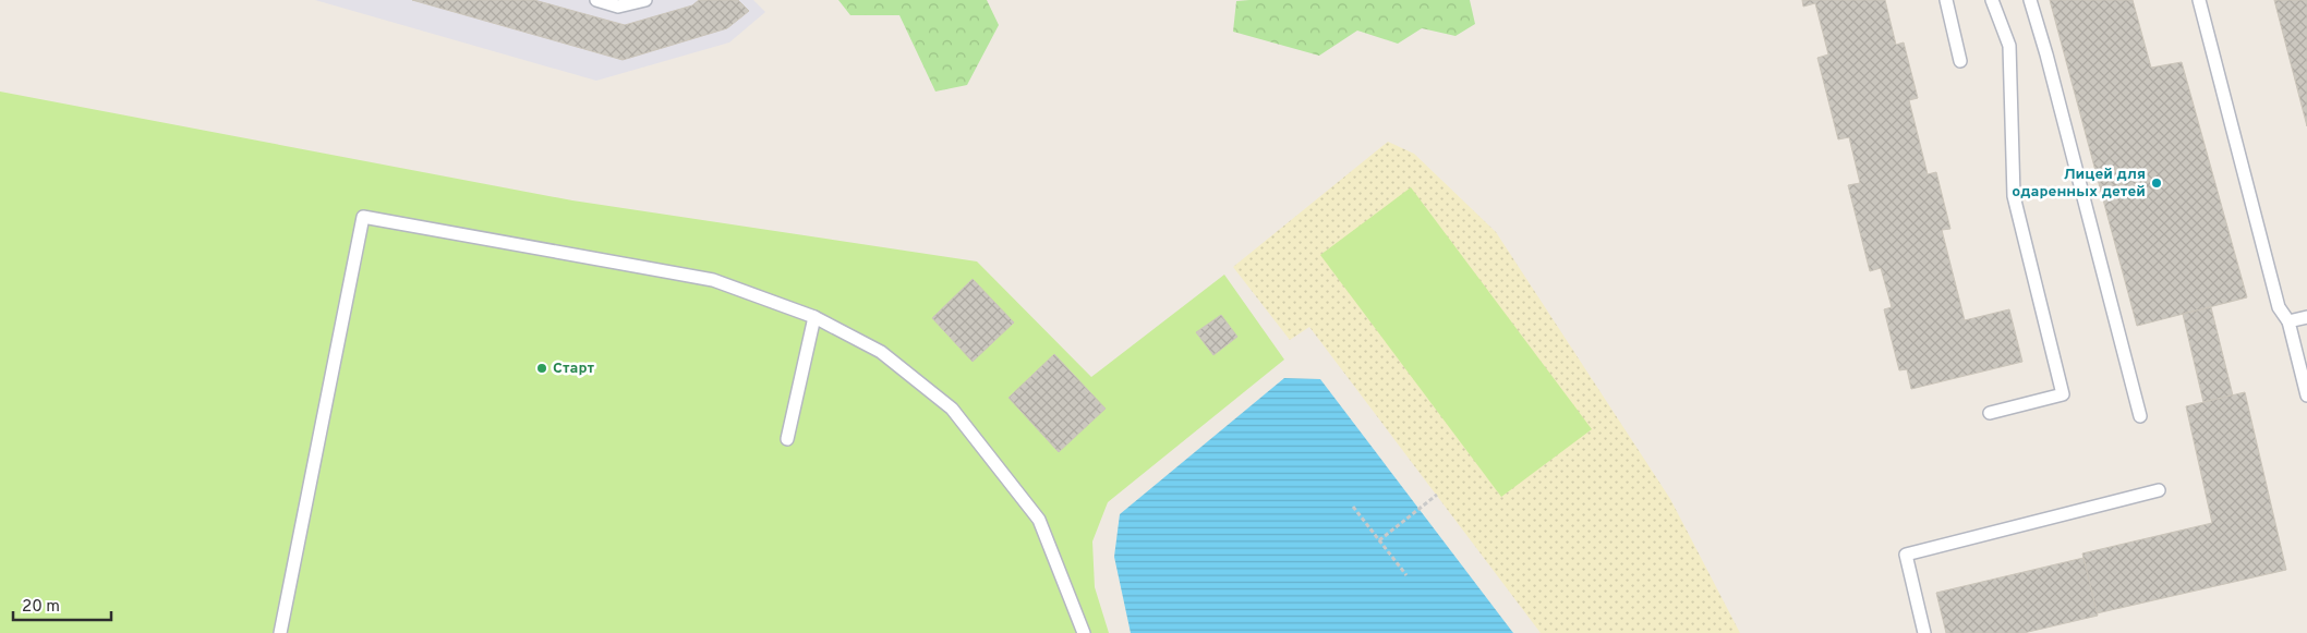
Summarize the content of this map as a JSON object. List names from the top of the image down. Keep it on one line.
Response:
{"places":["Лицей для одаренных детей","Старт"],"scale_bar":"20 m"}
